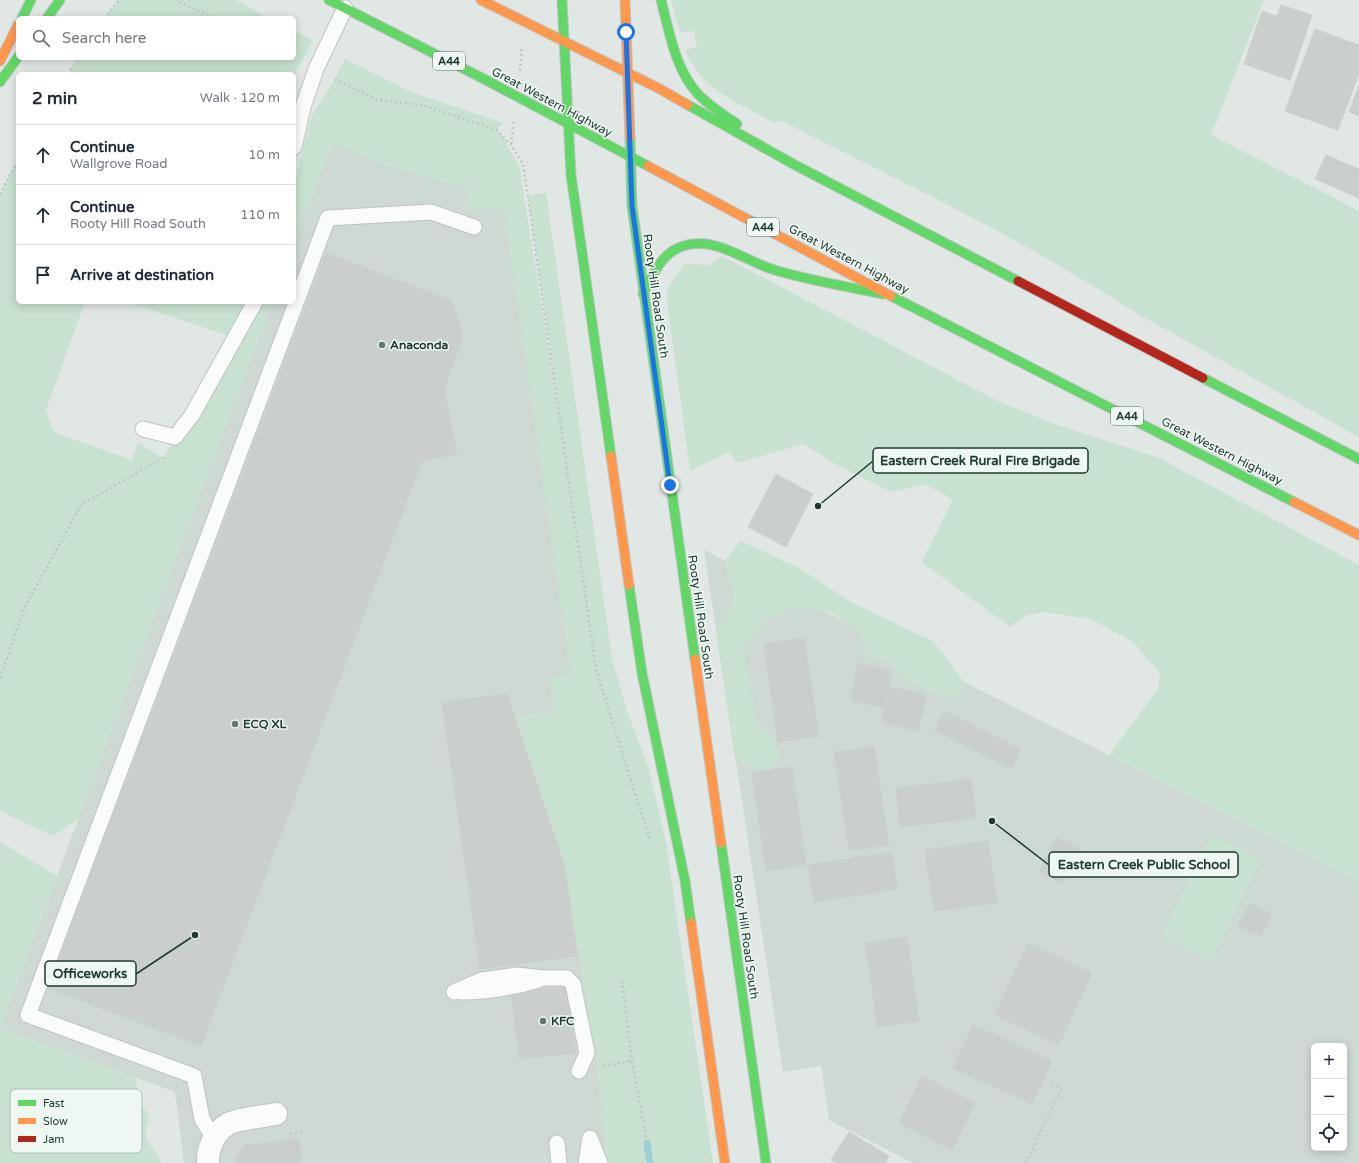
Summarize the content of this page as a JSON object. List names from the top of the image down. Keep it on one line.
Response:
{"streets":{"main road":["A44","Great Western Highway","Rooty Hill Road South"]},"crossings":[["Great Western Highway","Rooty Hill Road South"]],"places":["Anaconda","Eastern Creek Rural Fire Brigade","ECQ XL","Eastern Creek Public School","Officeworks","KFC"],"legend":["Fast","Slow","Jam"],"page":{"search":"Search here","heading":["2 min","Walk · 120 m"],"list":[["Continue","Wallgrove Road","10 m"],["Continue","Rooty Hill Road South","110 m"],"Arrive at destination"],"map_buttons":["+","−"]}}
